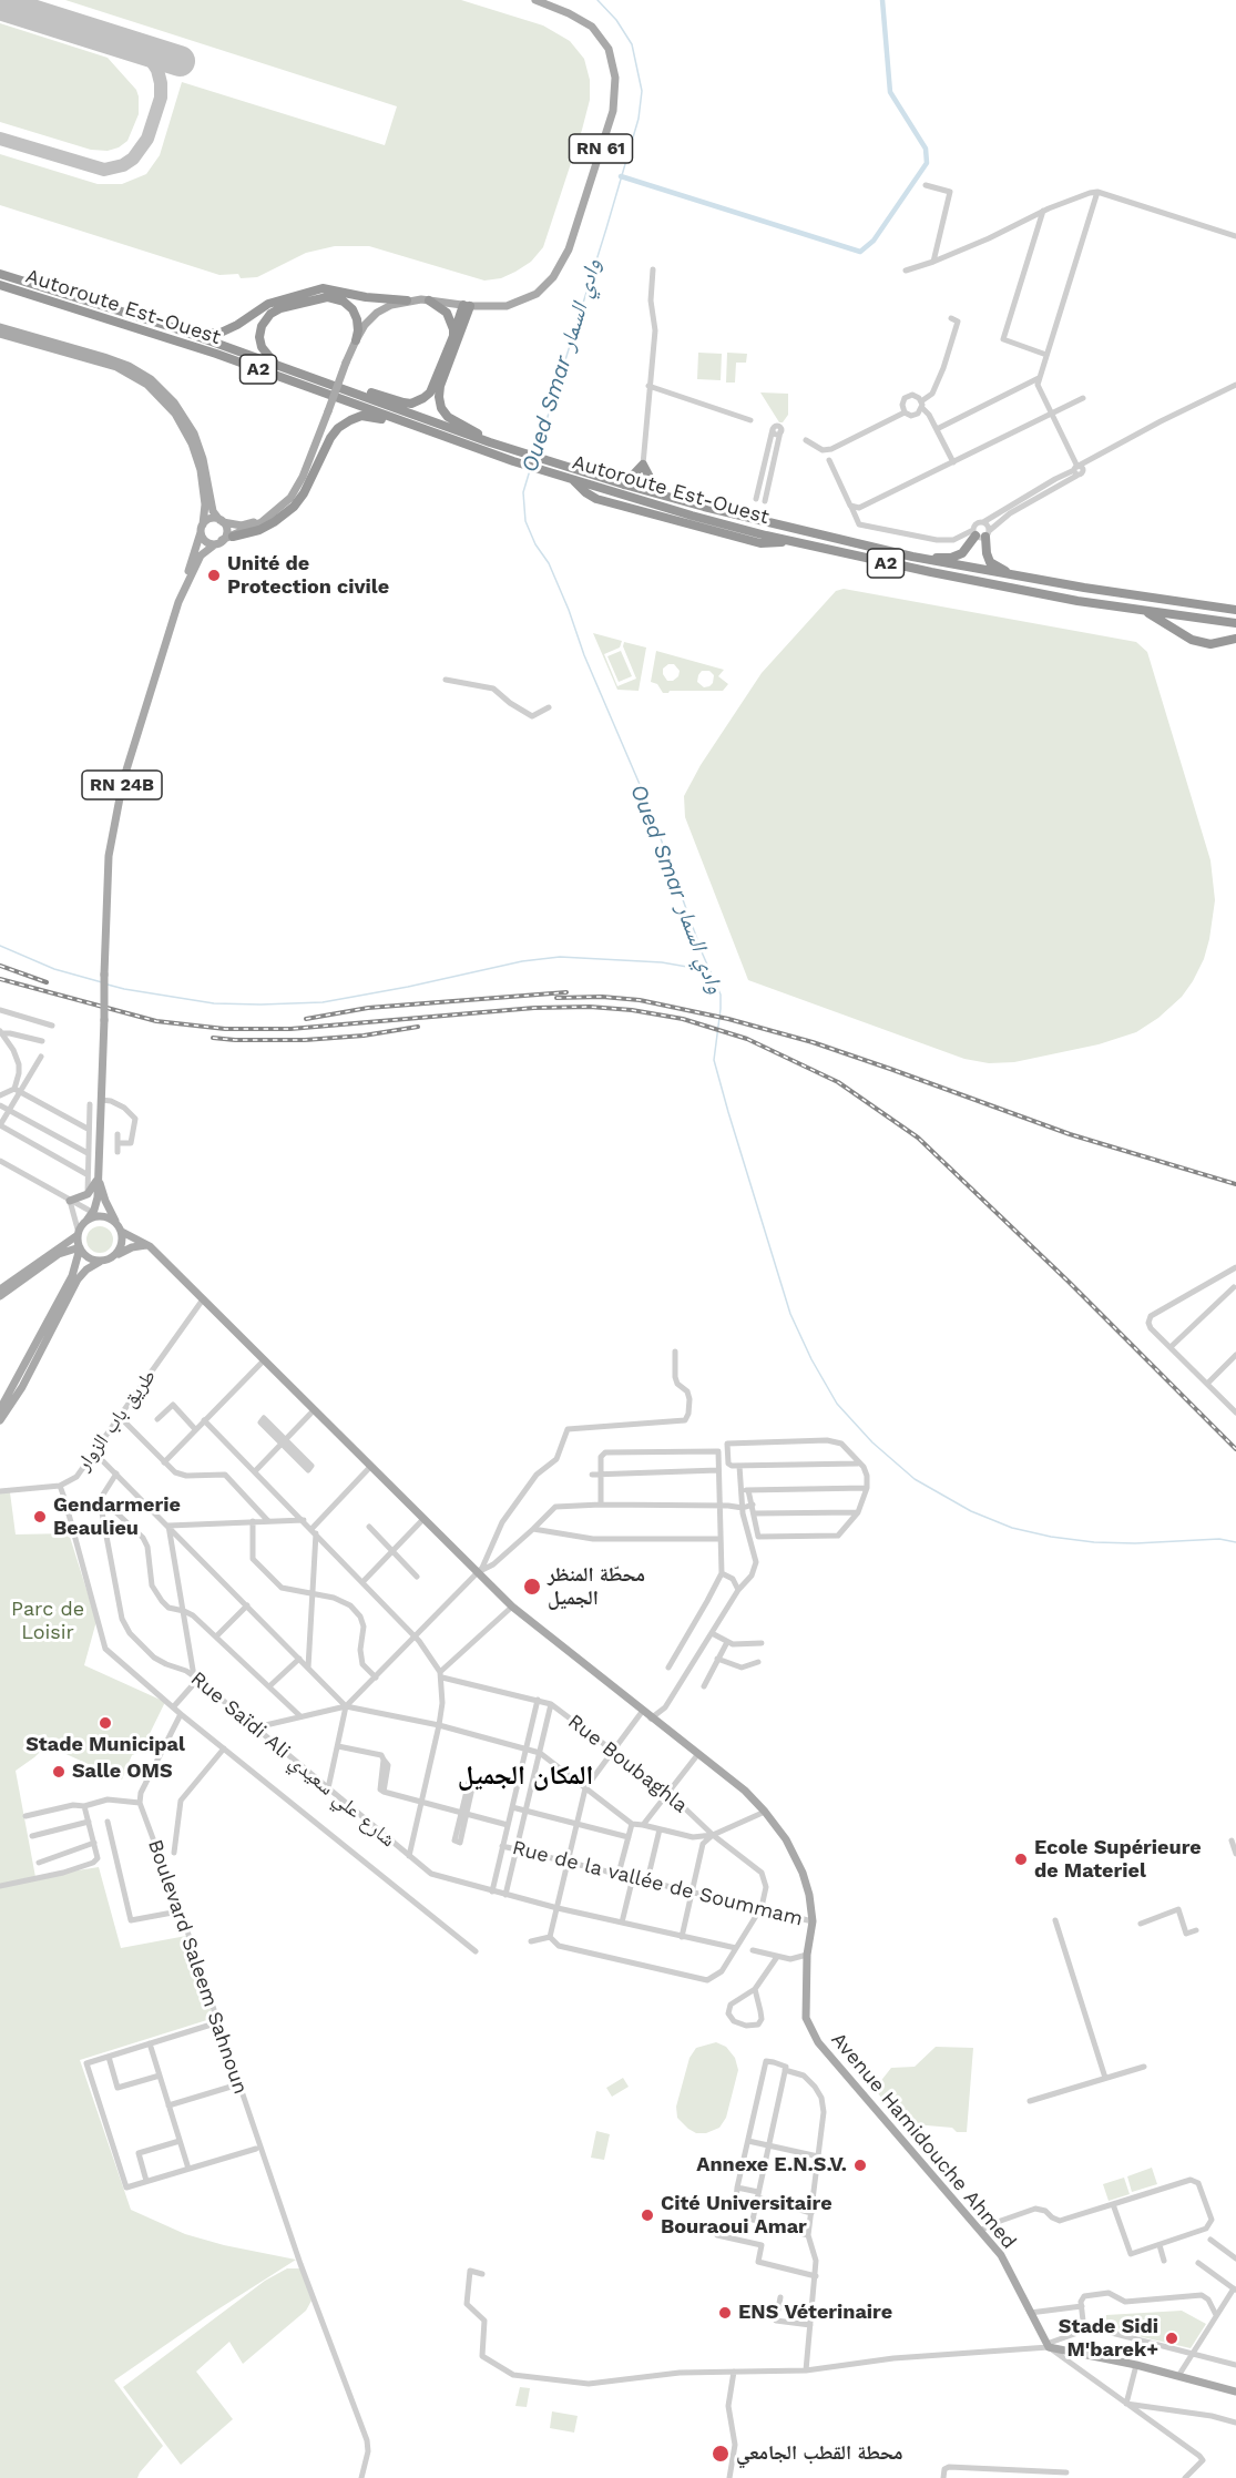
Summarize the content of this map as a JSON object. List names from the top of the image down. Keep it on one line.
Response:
{"streets":{"highway":["Autoroute Est-Ouest","A2"],"main road":["RN 61","RN 24B","Avenue Hamidouche Ahmed"],"street":["طريق باب الزوار","Rue Saïdi Ali شارع علي سعيدي","Rue Boubaghla","Rue de la vallée de Soummam","Boulevard Saleem Sahnoun"]},"crossings":[["RN 61","RN 24B"],["طريق باب الزوار","Avenue Hamidouche Ahmed"],["Rue Boubaghla","Rue de la vallée de Soummam"],["Rue de la vallée de Soummam","Avenue Hamidouche Ahmed"]],"districts":["المكان الجميل"],"water":["Oued Smar وادي السمار"],"parks":["Parc de Loisir"],"places":["Unité de Protection civile","Gendarmerie Beaulieu","محطّة المنظر الجميل","Stade Municipal","Salle OMS","Ecole Supérieure de Materiel","Annexe E.N.S.V.","Cité Universitaire Bouraoui Amar","ENS Véterinaire","Stade Sidi M'barek+","محطة القطب الجامعي"]}
